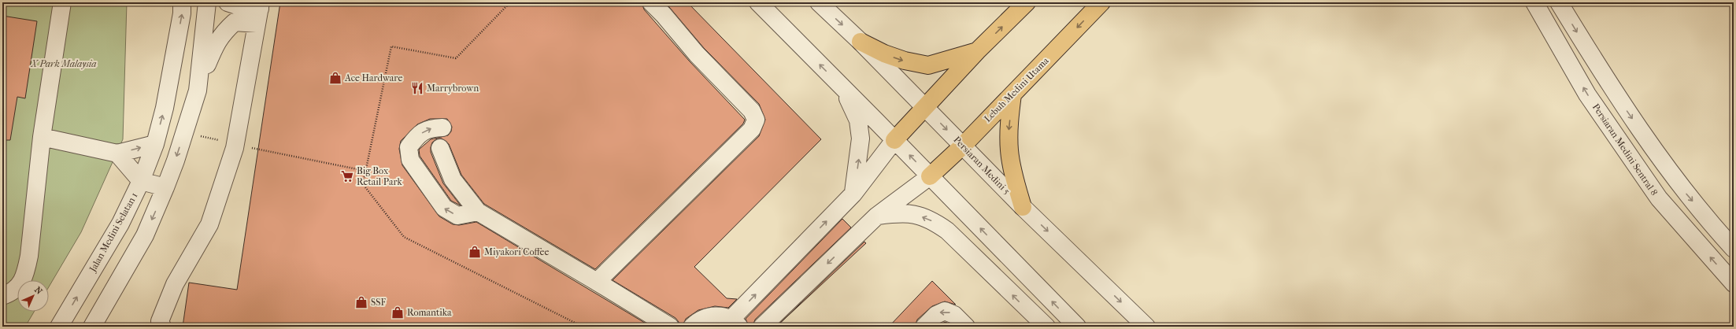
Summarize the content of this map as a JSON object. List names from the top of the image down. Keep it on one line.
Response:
{"streets":{"main road":["Lebuh Medini Utama"],"street":["Persiaran Medini Sentral 8","Persiaran Medini 5","Jalan Medini Selatan 1"]},"crossings":[["Lebuh Medini Utama","Persiaran Medini 5"]],"parks":["X Park Malaysia"],"places":{"shop":["Ace Hardware","Miyakori Coffee","SSF","Romantika"],"restaurant":["Marrybrown"],"supermarket":["Big Box Retail Park"]},"north":"top right"}
